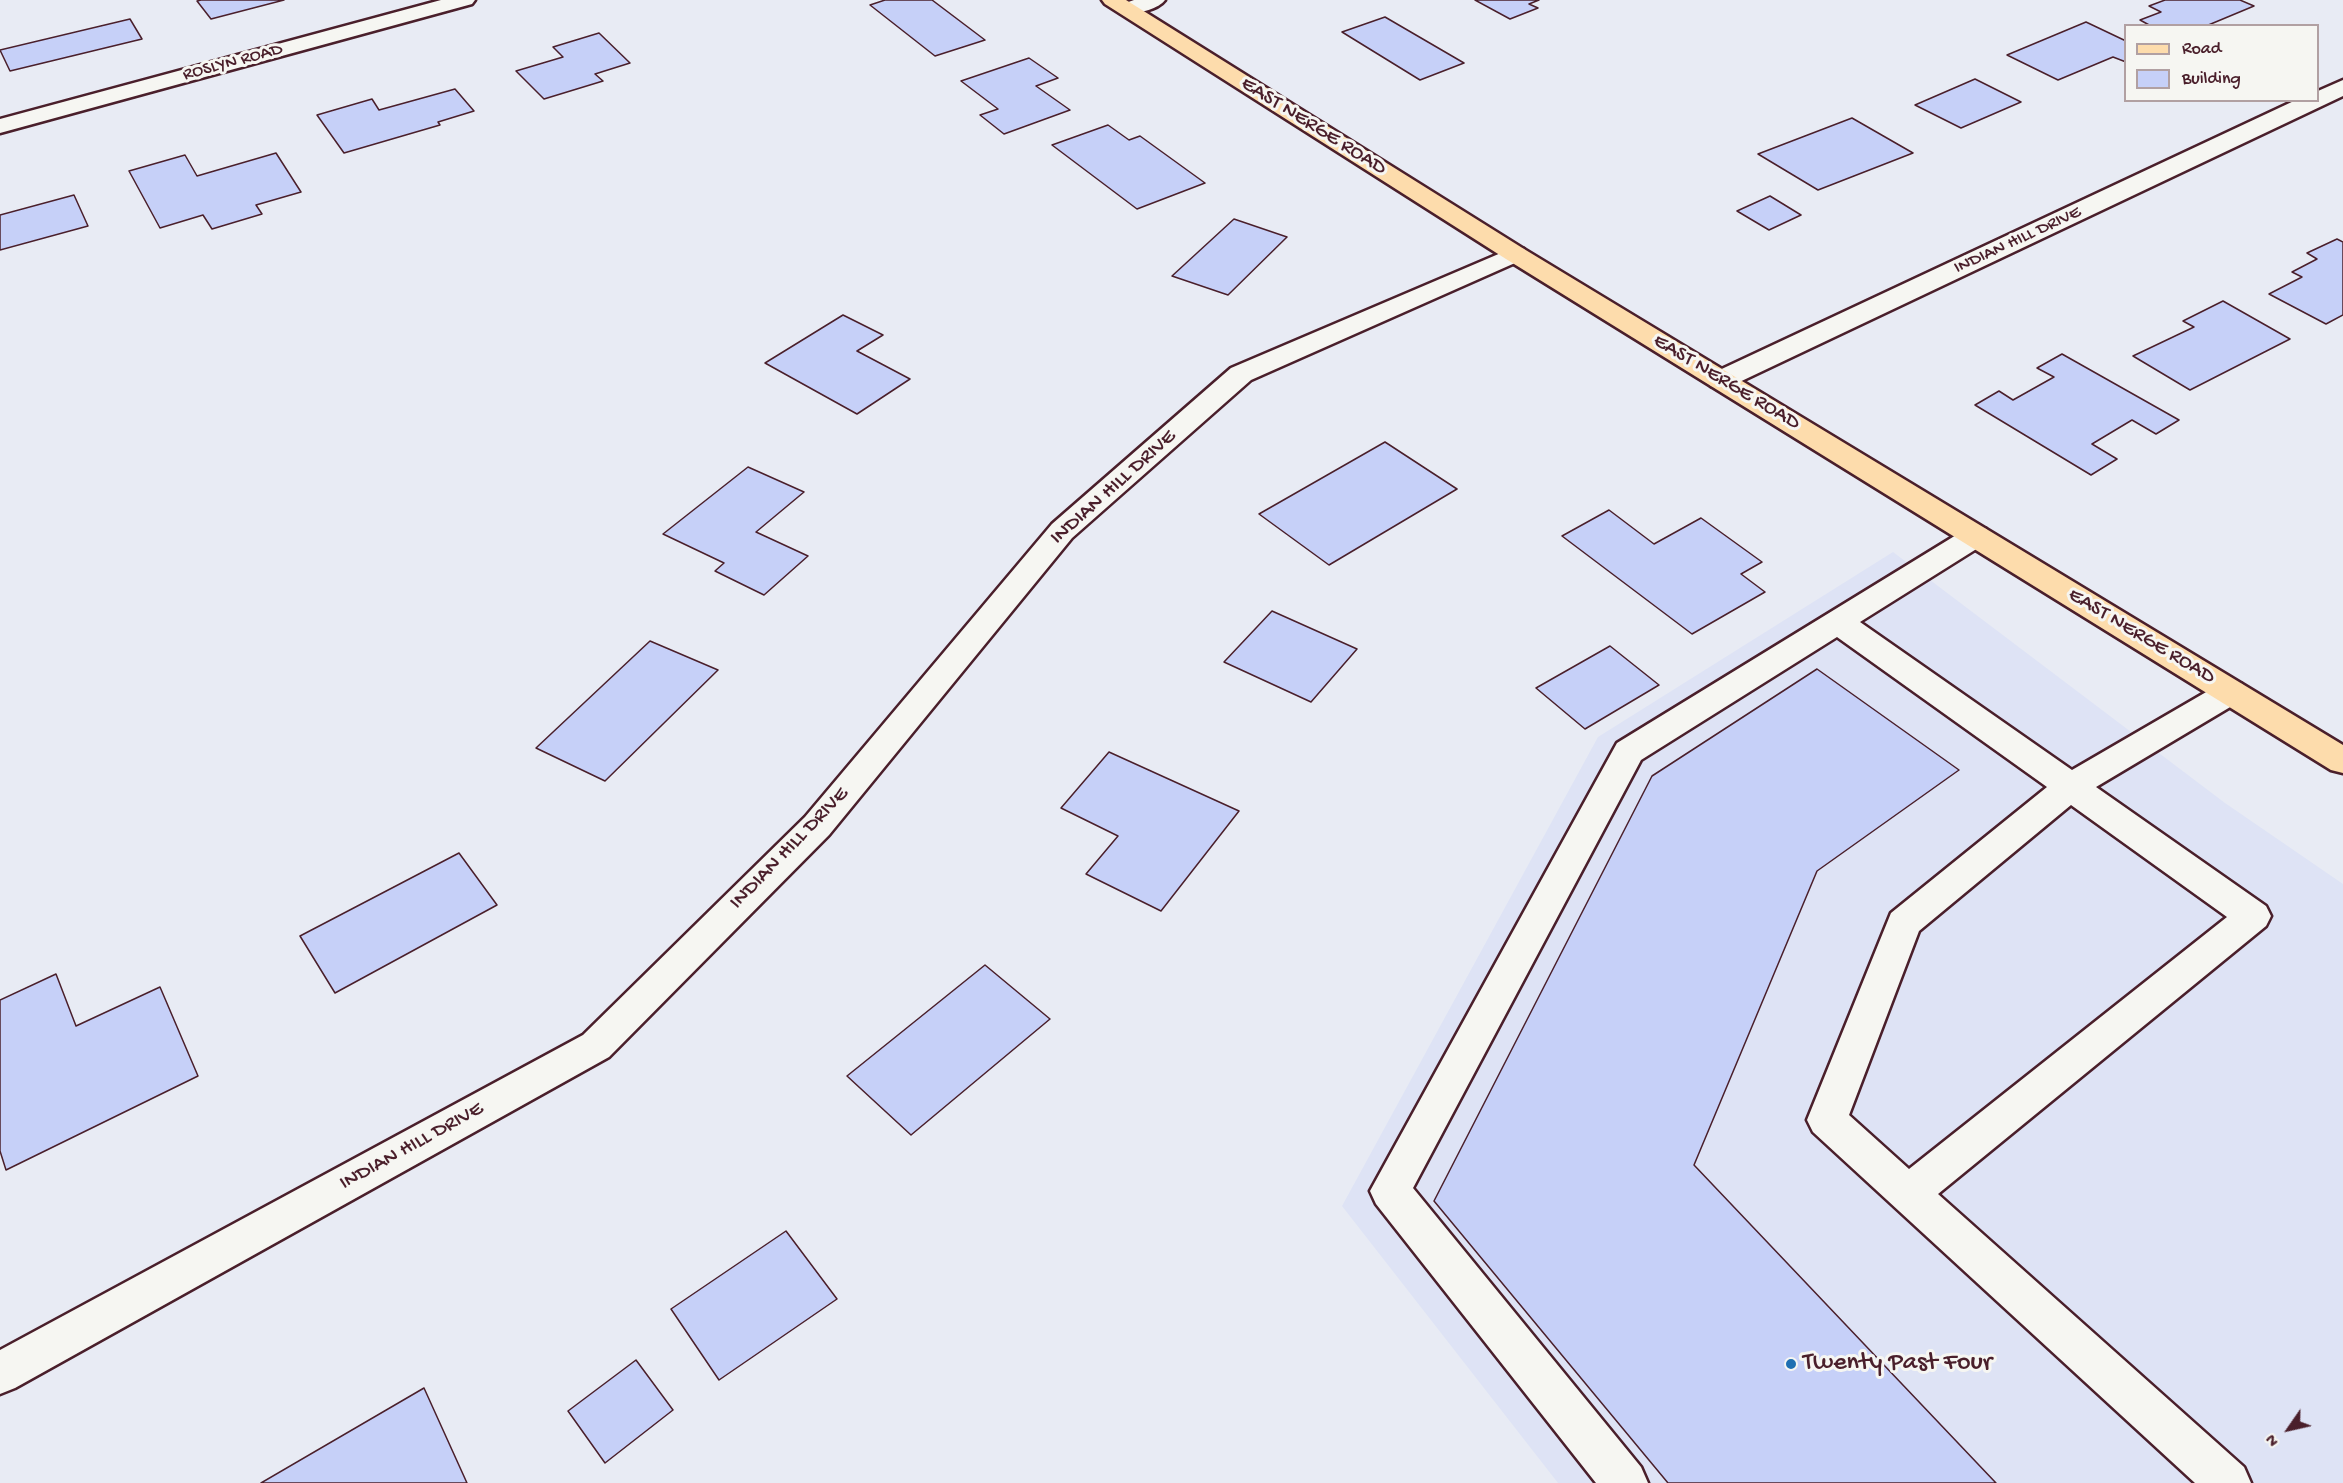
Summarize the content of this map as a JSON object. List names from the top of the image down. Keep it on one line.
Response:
{"streets":{"main road":["EAST NERGE ROAD"],"street":["ROSLYN ROAD","INDIAN HILL DRIVE"]},"crossings":[["EAST NERGE ROAD","INDIAN HILL DRIVE"]],"places":["Twenty Past Four"],"legend":["Road","Building"],"north":"bottom left"}
